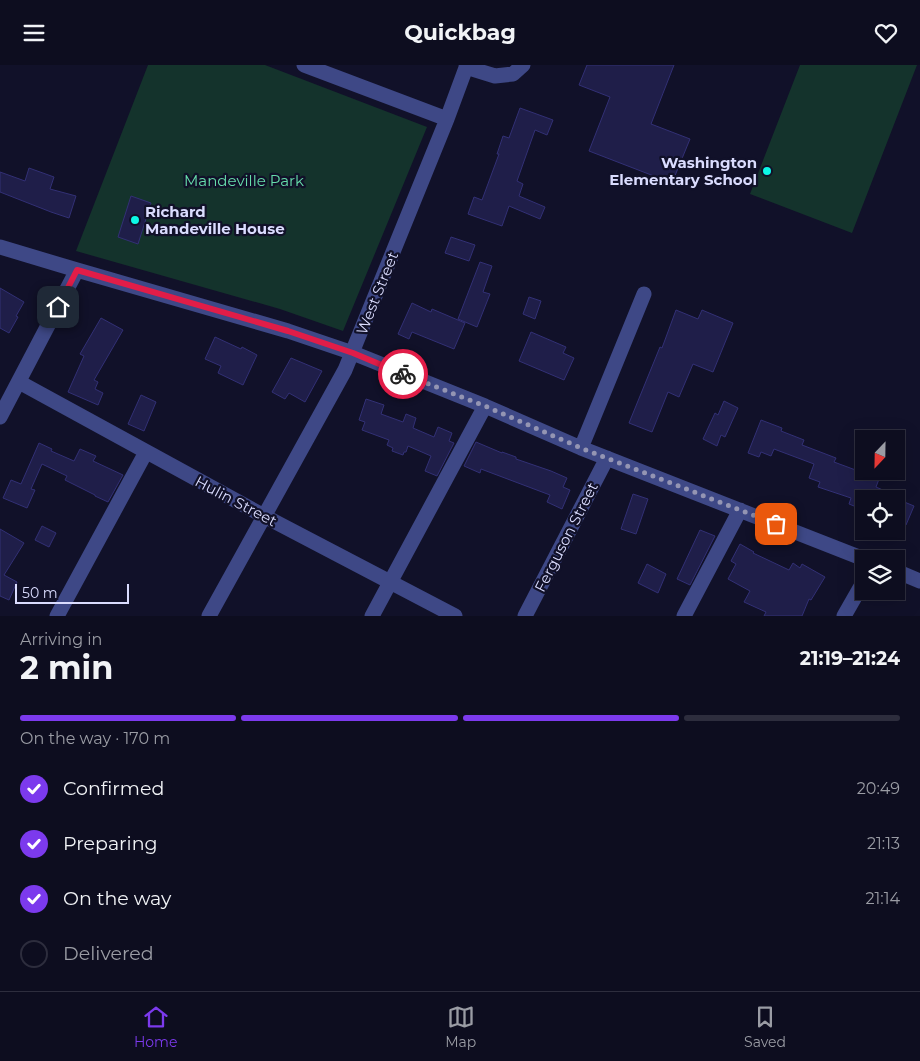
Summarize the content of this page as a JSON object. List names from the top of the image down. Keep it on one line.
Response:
{"streets":{"street":["West Street","Hulin Street","Ferguson Street"]},"crossings":[["West Street","Hulin Street"]],"parks":["Mandeville Park"],"places":["Washington Elementary School","Richard Mandeville House"],"scale_bar":"50 m","north":"bottom","page":{"header":"Quickbag","scale":"50 m","heading":["2 min","Arriving in","21:19–21:24"],"bar":"On the way · 170 m","list":[["Confirmed","20:49"],["Preparing","21:13"],["On the way","21:14"],"Delivered"],"tabs":["Home","Map","Saved"]}}
